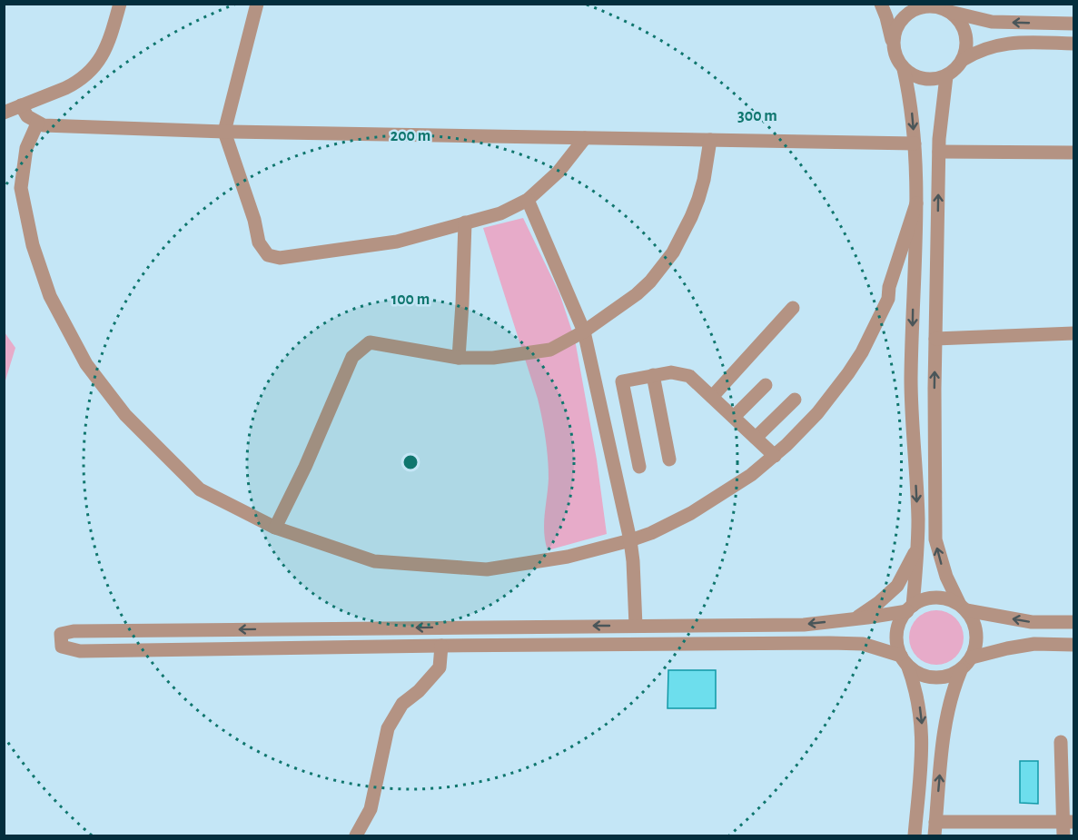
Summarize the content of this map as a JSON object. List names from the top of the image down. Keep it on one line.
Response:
{"rings":["300 m","200 m","100 m"]}
